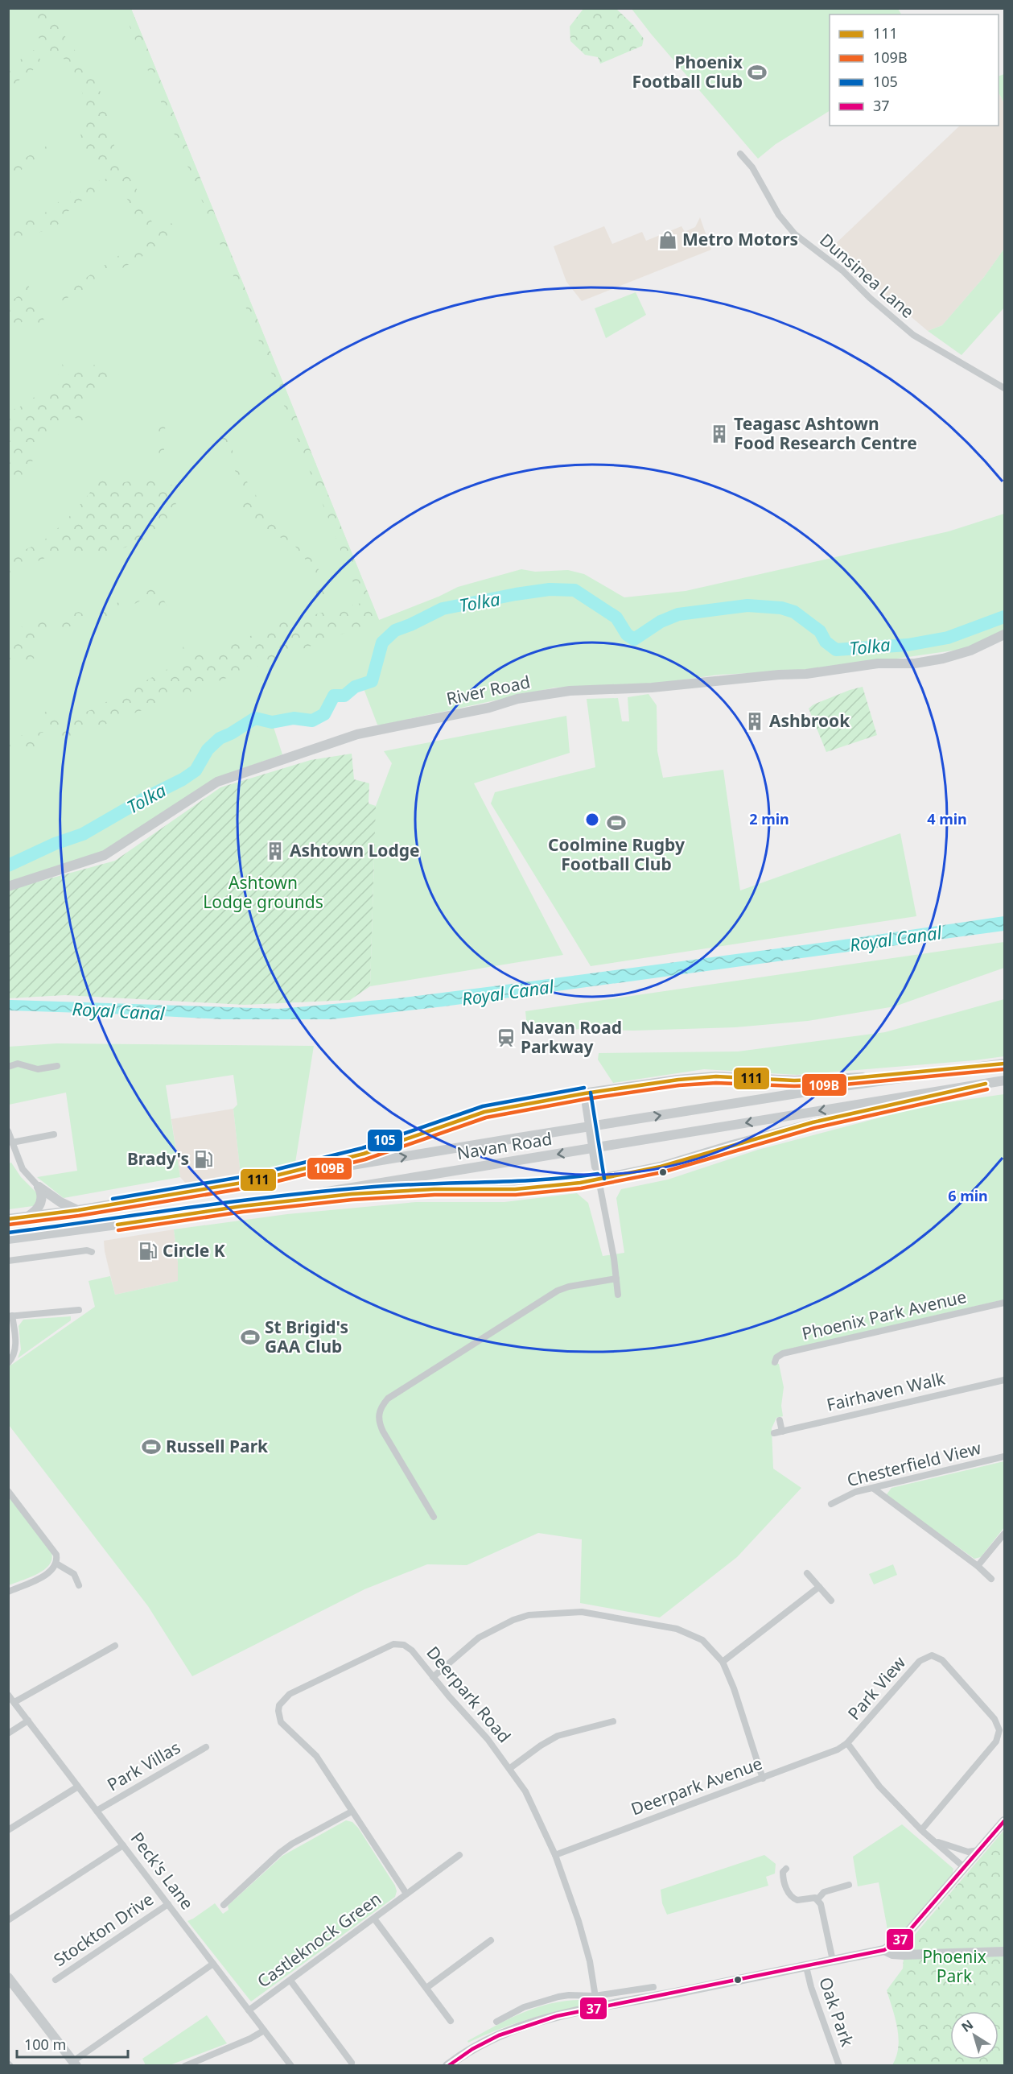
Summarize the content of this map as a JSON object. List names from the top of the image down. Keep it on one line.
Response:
{"streets":{"main road":["River Road","Navan Road"],"street":["Dunsinea Lane","Phoenix Park Avenue","Fairhaven Walk","Chesterfield View","Park View","Deerpark Road","Park Villas","Deerpark Avenue","Peck's Lane","Stockton Drive","Castleknock Green","Oak Park"]},"crossings":[["Park View","Deerpark Avenue"],["Deerpark Road","Deerpark Avenue"],["Deerpark Road","Castleknock Green"],["Park Villas","Peck's Lane"],["Peck's Lane","Stockton Drive"],["Peck's Lane","Castleknock Green"]],"water":["Tolka","Royal Canal"],"parks":["Ashtown Lodge grounds","Phoenix Park"],"places":{"sports":["Phoenix Football Club","Coolmine Rugby Football Club","St Brigid's GAA Club","Russell Park"],"shop":["Metro Motors"],"building":["Teagasc Ashtown Food Research Centre","Ashbrook","Ashtown Lodge"],"station":["Navan Road Parkway"],"fuel station":["Brady's","Circle K"]},"lines":["transit line 111","transit line 109B","transit line 105","transit line 37"],"legend":["111","109B","105","37"],"scale_bar":"100 m","north":"top left","rings":["2 min","4 min","6 min"]}
